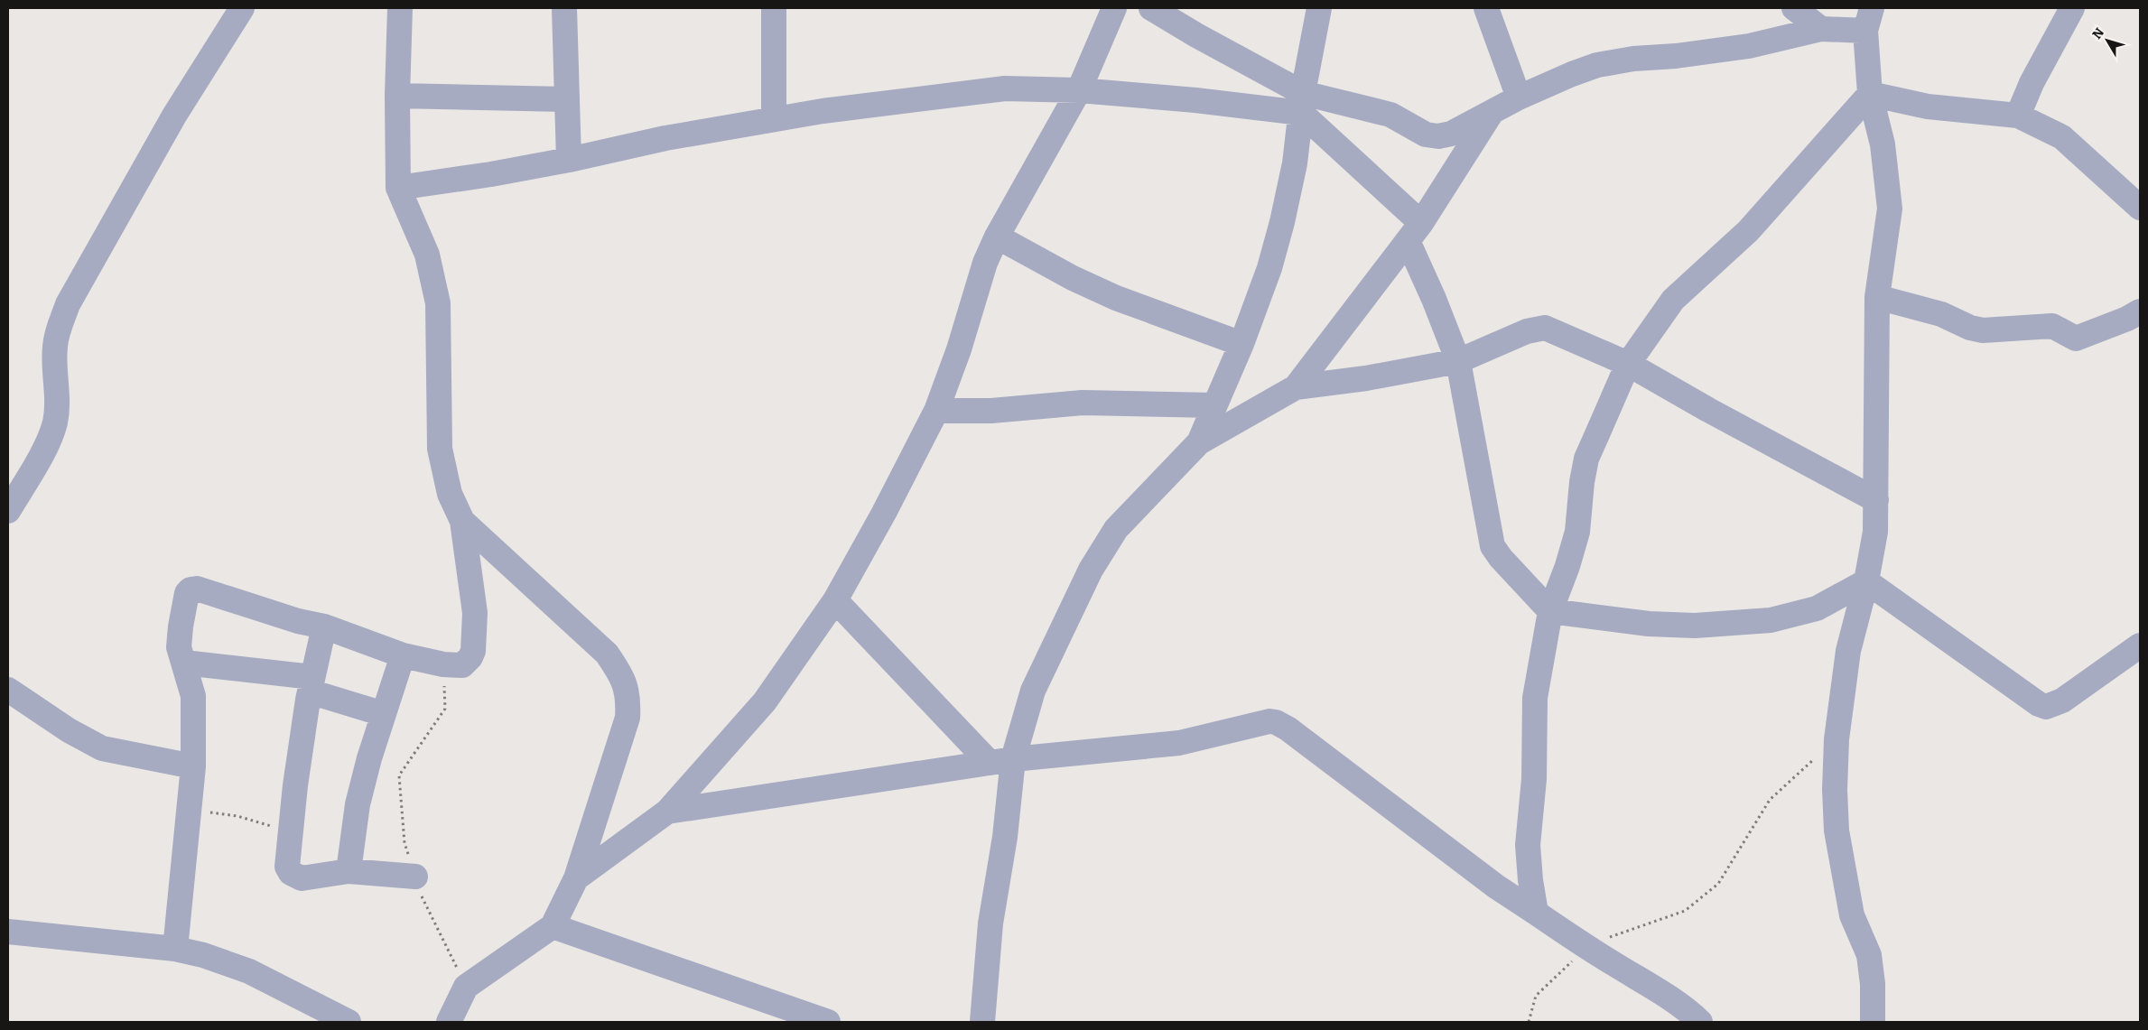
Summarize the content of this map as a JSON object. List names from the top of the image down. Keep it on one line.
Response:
{"north":"top left"}
